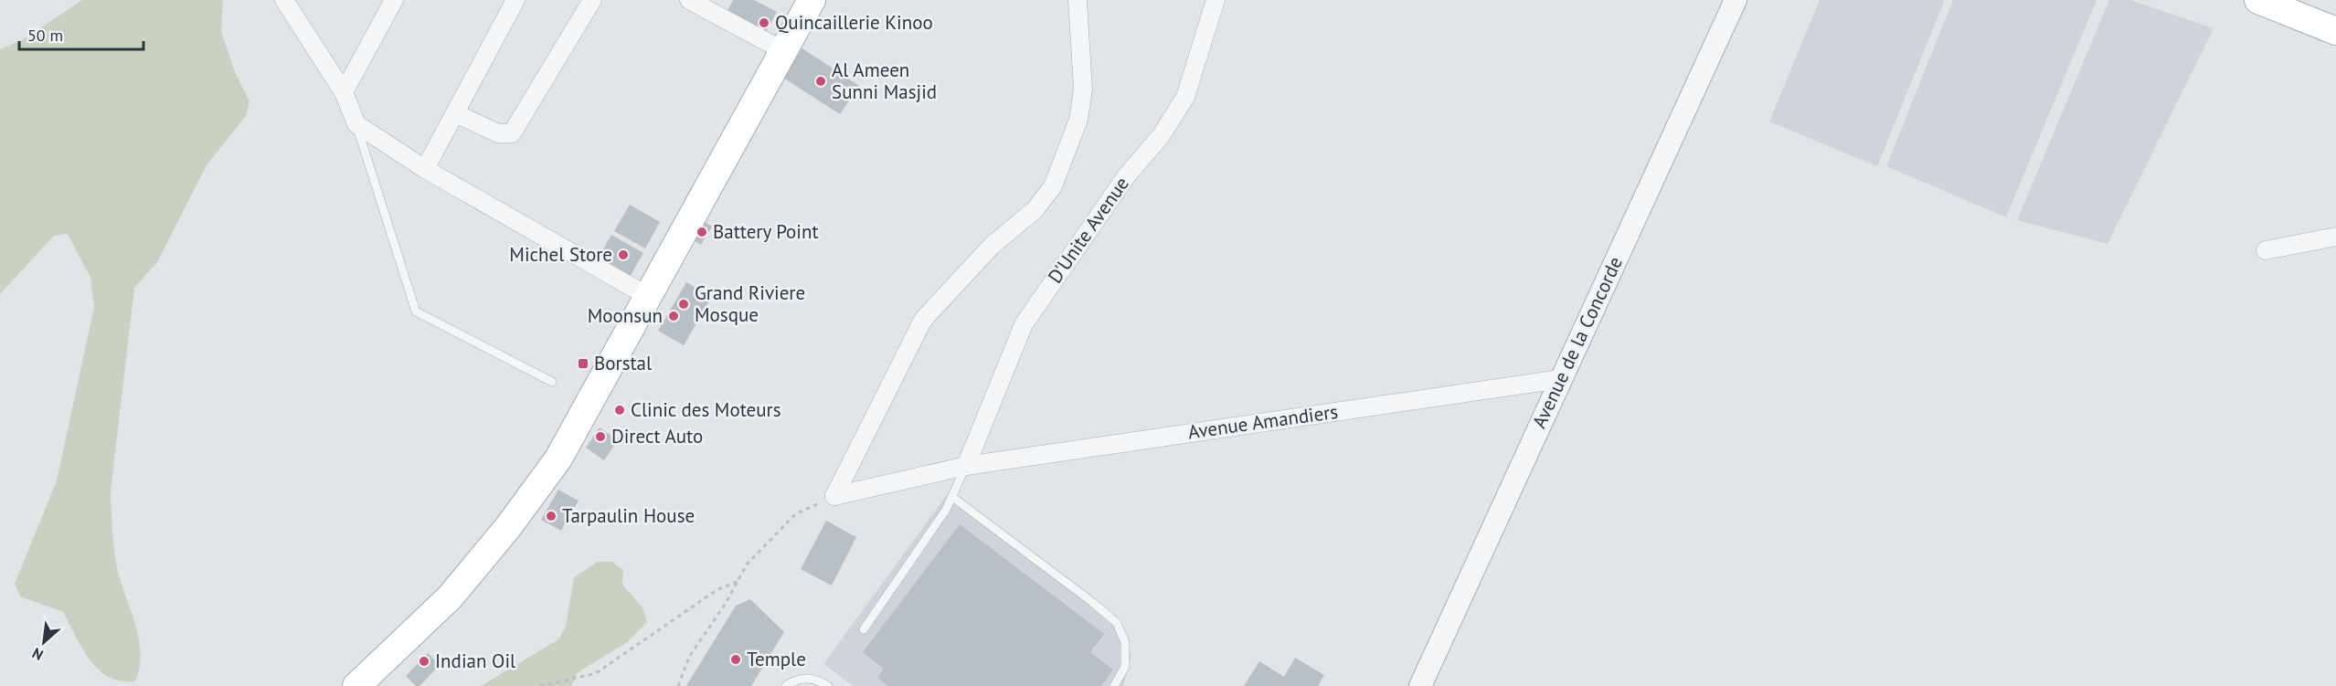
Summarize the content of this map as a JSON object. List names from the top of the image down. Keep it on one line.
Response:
{"streets":{"street":["D'Unite Avenue","Avenue de la Concorde","Avenue Amandiers"]},"crossings":[["D'Unite Avenue","Avenue Amandiers"],["Avenue de la Concorde","Avenue Amandiers"]],"places":{"other":["Quincaillerie Kinoo","Al Ameen Sunni Masjid","Battery Point","Michel Store","Grand Riviere Mosque","Moonsun","Clinic des Moteurs","Direct Auto","Tarpaulin House","Temple","Indian Oil"],"transit":["Borstal"]},"scale_bar":"50 m","north":"bottom left"}
